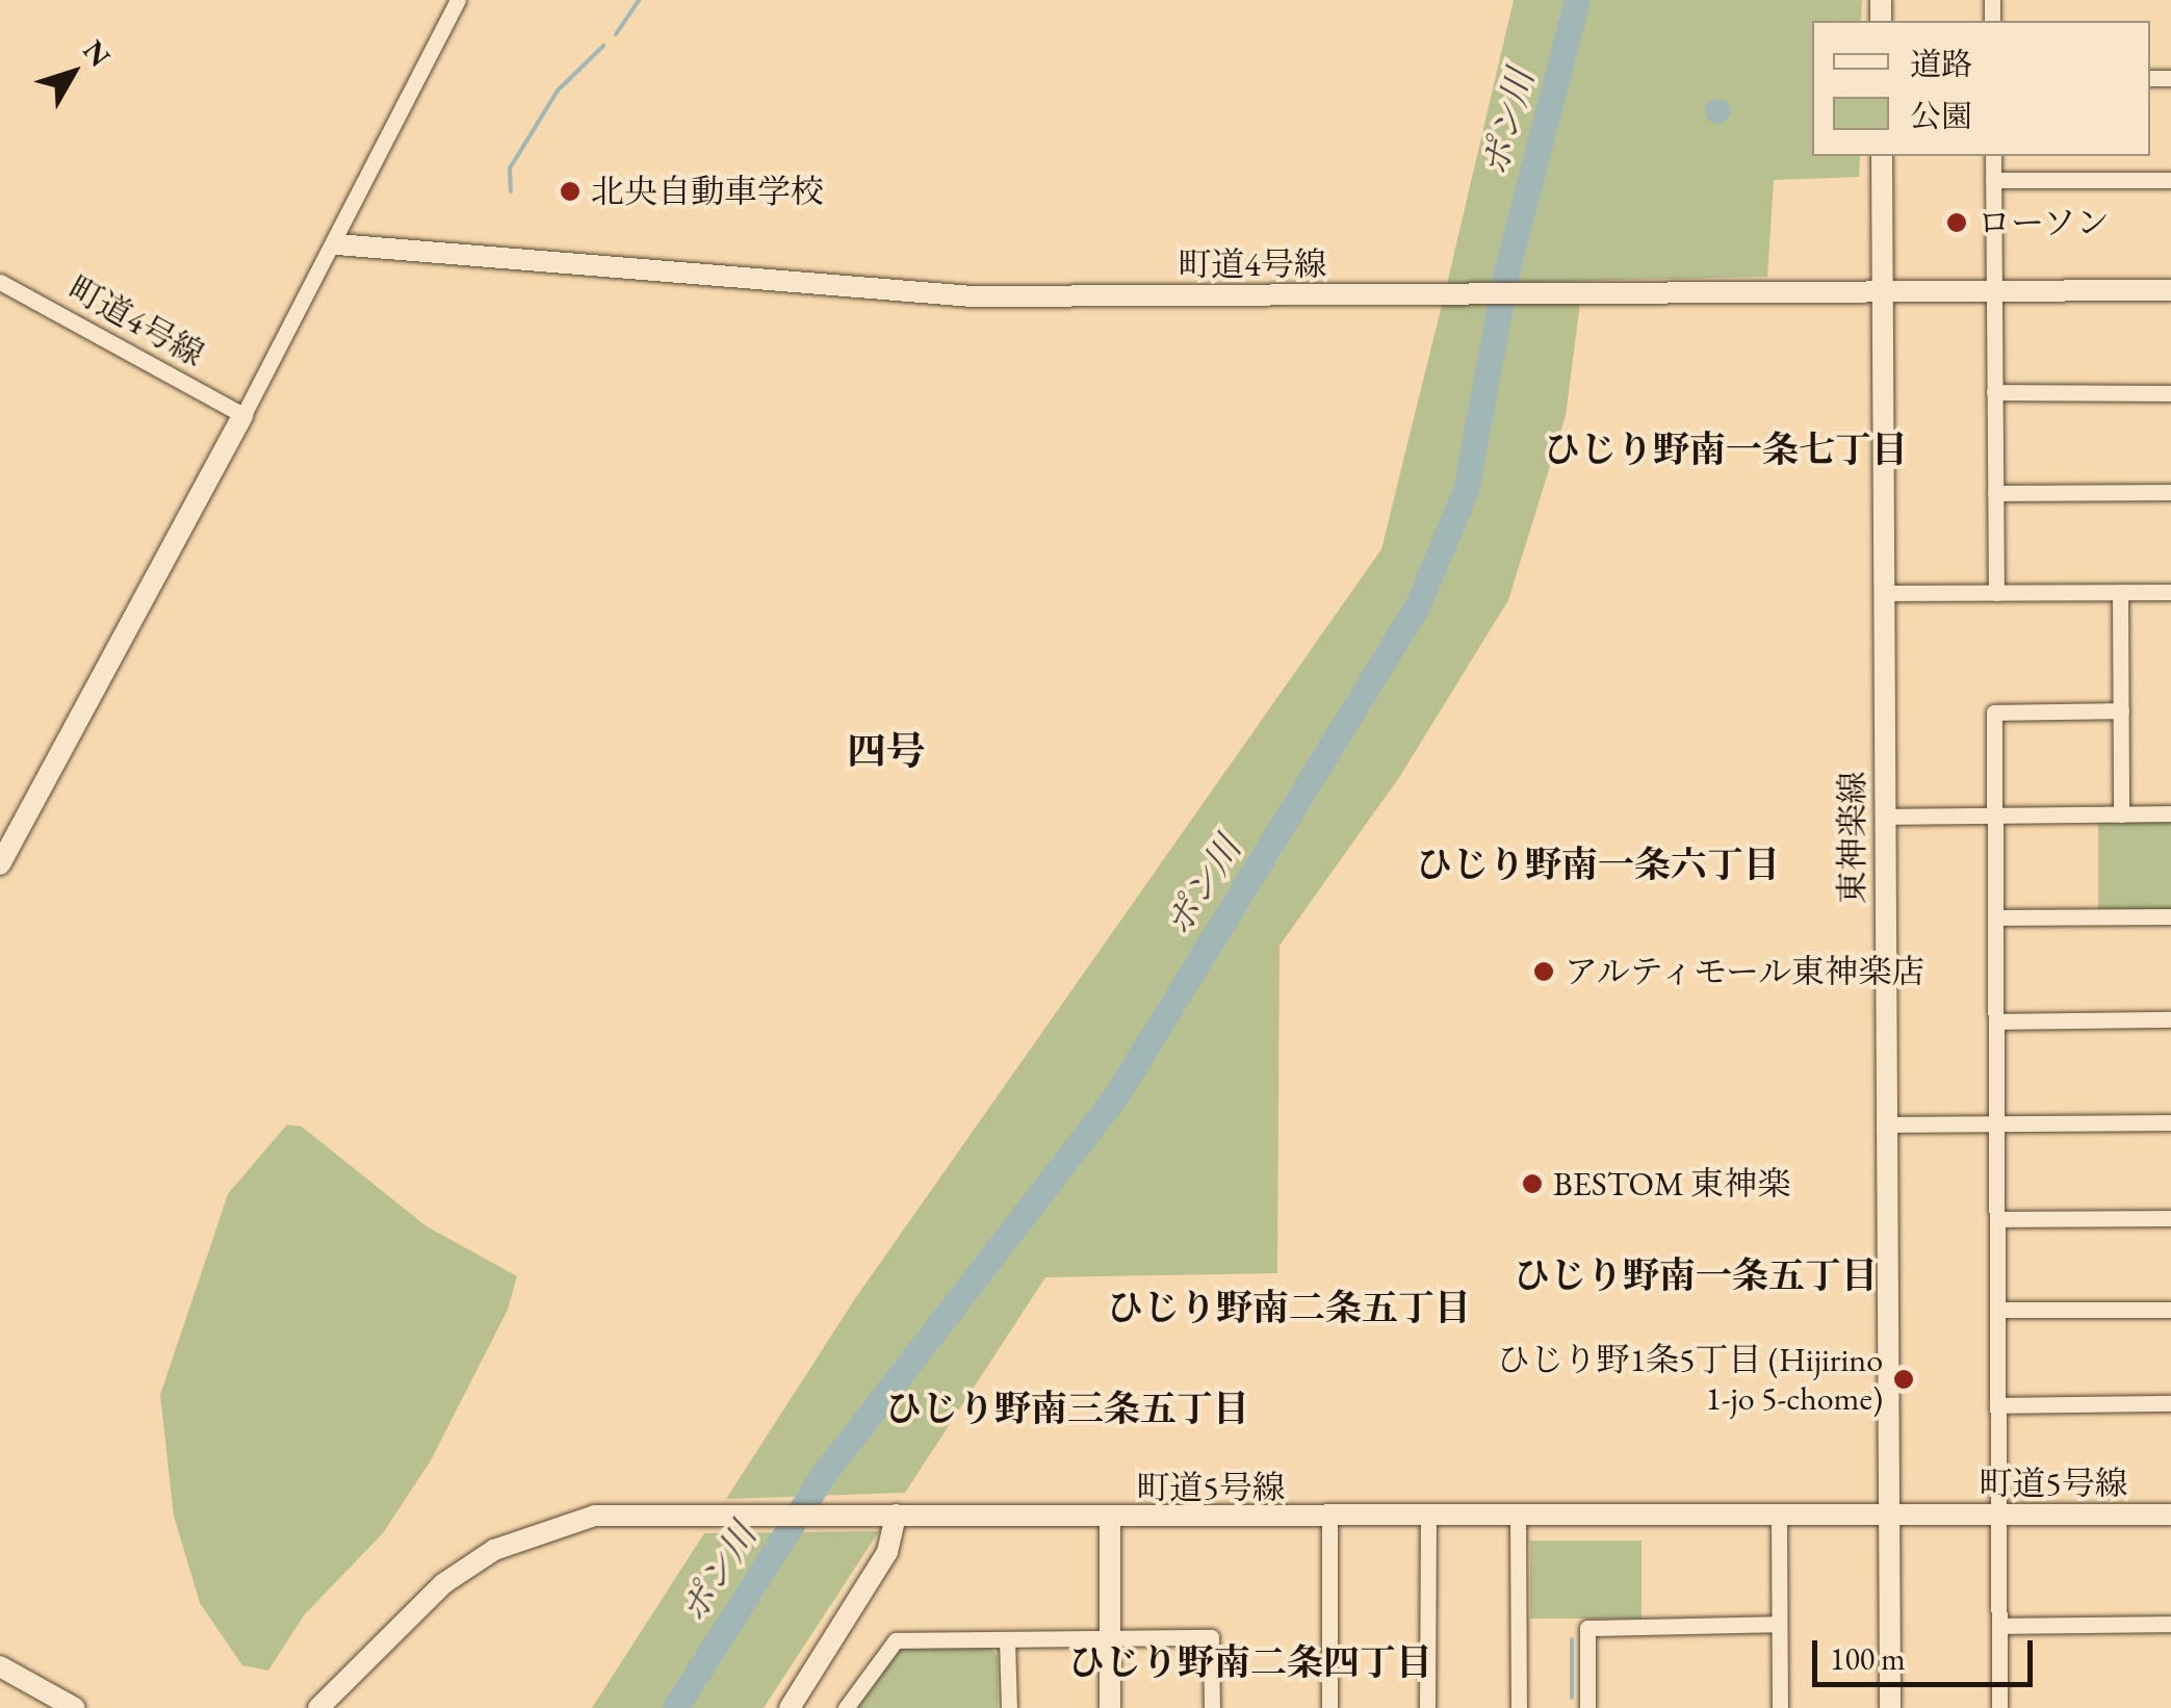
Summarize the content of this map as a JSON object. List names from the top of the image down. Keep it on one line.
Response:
{"streets":{"street":["町道4号線","東神楽線","町道5号線"]},"crossings":[["町道4号線","東神楽線"],["東神楽線","町道5号線"]],"districts":["ひじり野南一条七丁目","四号","ひじり野南一条六丁目","ひじり野南一条五丁目","ひじり野南二条五丁目","ひじり野南三条五丁目","ひじり野南二条四丁目"],"water":["ポン川"],"places":["北央自動車学校","ローソン","アルティモール東神楽店","BESTOM 東神楽","ひじり野1条5丁目 (Hijirino 1-jo 5-chome)"],"legend":["道路","公園"],"scale_bar":"100 m","north":"top right"}
